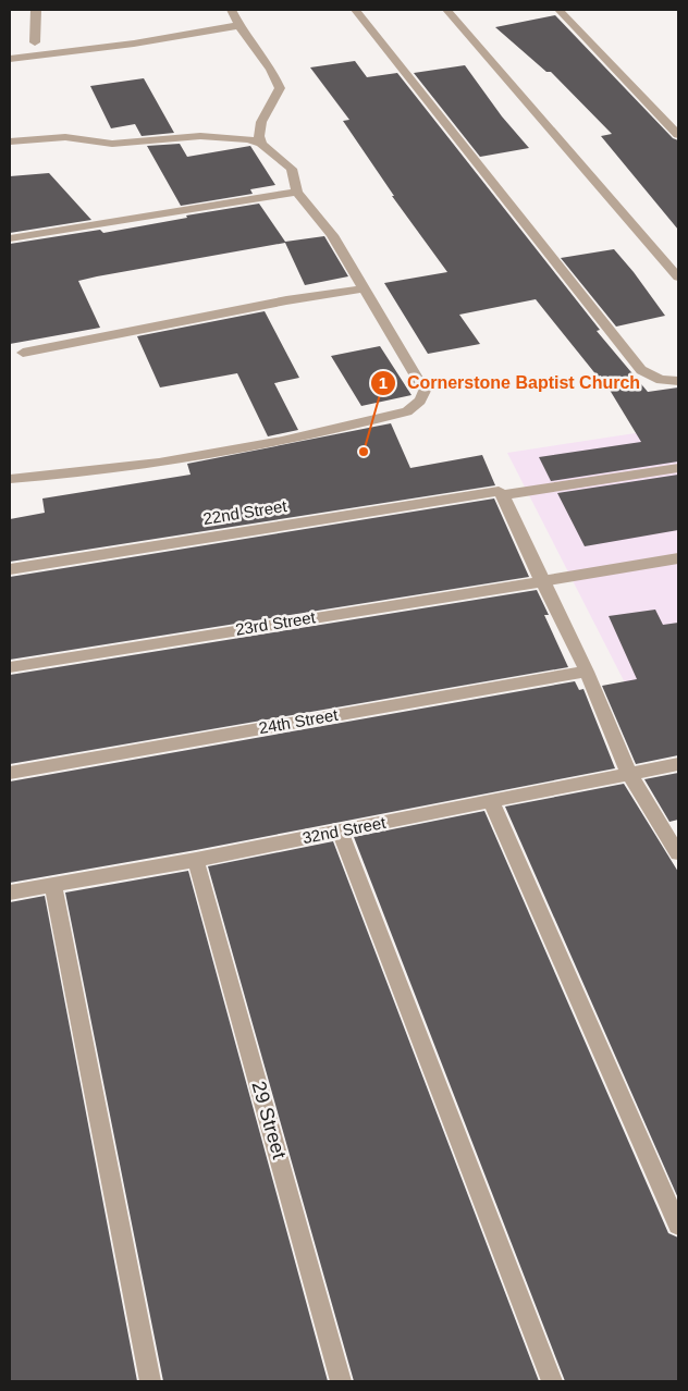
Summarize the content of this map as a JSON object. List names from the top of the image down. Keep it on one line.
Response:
{"streets":{"street":["22nd Street","23rd Street","24th Street","32nd Street","29 Street"]},"crossings":[["32nd Street","29 Street"]],"places":["Cornerstone Baptist Church"]}
